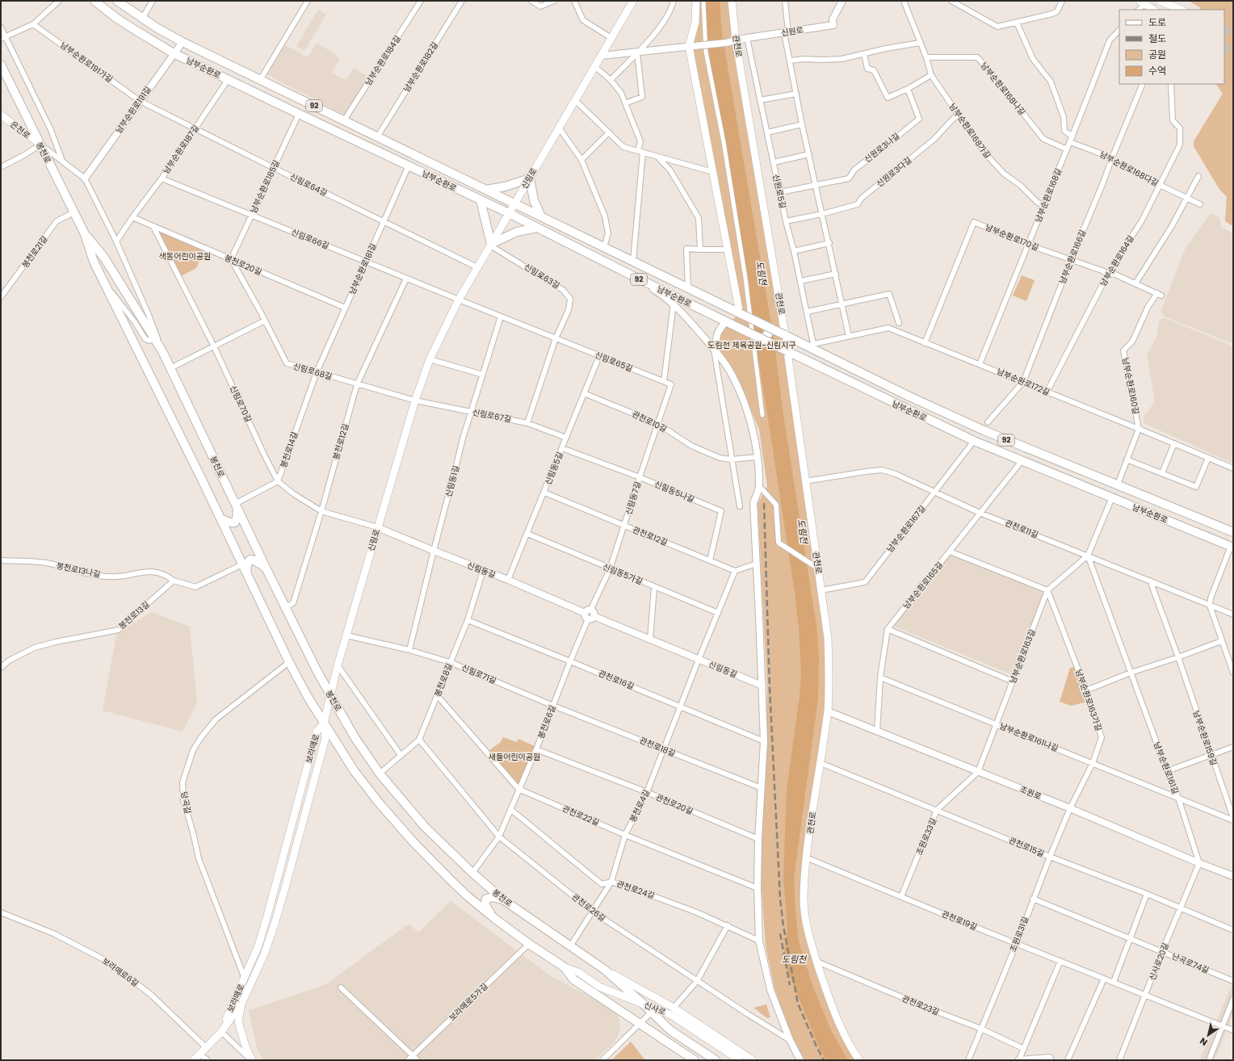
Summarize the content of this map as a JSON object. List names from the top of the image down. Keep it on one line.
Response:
{"streets":{"main road":["관천로","남부순환로","92","은천로","봉천로","신림로","보라매로","신사로"],"street":["신원로","남부순환로184길","남부순환로191가길","남부순환로182길","남부순환로168나길","남부순환로191길","남부순환로168가길","신원로3나길","남부순환로187길","남부순환로168다길","신원로3다길","신림로64길","남부순환로185길","신원로5길","남부순환로168길","남부순환로170길","신림로66길","봉천로21길","남부순환로166길","남부순환로164길","봉천로20길","남부순환로181길","신림로63길","신림로65길","신림로68길","남부순환로172길","남부순환로160길","신림로70길","신림로67길","관천로10길","봉천로12길","봉천로14길","신림동5길","신림동1길","신림동5나길","신림동7길","남부순환로167길","관천로11길","관천로12길","봉천로13나길","신림동길","신림동5가길","남부순환로165길","봉천로13길","남부순환로163길","신림로71길","봉천로8길","관천로16길","남부순환로163가길","봉천로6길","남부순환로161나길","남부순환로159길","관천로18길","남부순환로161길","조원로","당곡길","관천로20길","봉천로4길","관천로22길","조원로33길","관천로15길","관천로24길","관천로26길","관천로19길","조원로31길","신사로20길","난곡로74길","보라매로6길","보라매로5가길","관천로23길"]},"crossings":[["신원로","관천로"],["신원로","신원로5길"],["관천로","남부순환로"],["관천로","남부순환로167길"],["관천로","관천로11길"],["관천로","조원로"],["관천로","관천로15길"],["관천로","관천로19길"],["관천로","관천로23길"],["남부순환로184길","남부순환로"],["남부순환로191가길","남부순환로191길"],["남부순환로191가길","신림로64길"],["남부순환로182길","남부순환로"],["남부순환로","남부순환로191길"],["남부순환로","남부순환로187길"],["남부순환로","신림로"],["남부순환로","남부순환로185길"],["남부순환로","신원로5길"],["남부순환로","남부순환로181길"],["남부순환로","신림로65길"],["남부순환로","남부순환로172길"],["남부순환로","남부순환로167길"],["남부순환로","남부순환로165길"],["남부순환로168나길","남부순환로168가길"],["남부순환로168나길","남부순환로168길"],["남부순환로191길","신림로64길"],["은천로","봉천로"],["남부순환로168가길","신원로3다길"],["남부순환로168가길","남부순환로168길"],["남부순환로187길","신림로64길"],["남부순환로187길","신림로66길"],["남부순환로187길","봉천로20길"],["봉천로","신림로"],["봉천로","봉천로21길"],["봉천로","봉천로12길"],["봉천로","봉천로8길"],["봉천로","봉천로6길"],["봉천로","보라매로"],["봉천로","당곡길"],["봉천로","봉천로4길"],["봉천로","보라매로5가길"],["봉천로","신사로"],["남부순환로168다길","남부순환로168길"],["남부순환로168다길","남부순환로166길"],["남부순환로168다길","남부순환로164길"],["신원로3다길","신원로5길"],["신림로","신림로64길"],["신림로","신림로66길"],["신림로","신림로63길"],["신림로","신림로65길"],["신림로","신림로68길"],["신림로","신림로70길"],["신림로","신림로67길"],["신림로","신림동길"],["신림로","신림로71길"],["신림로","보라매로"],["신림로64길","남부순환로185길"],["신림로64길","남부순환로181길"],["남부순환로185길","신림로66길"],["남부순환로185길","봉천로20길"],["남부순환로185길","신림로68길"],["신원로5길","남부순환로172길"],["남부순환로168길","남부순환로170길"],["남부순환로168길","남부순환로172길"],["남부순환로170길","남부순환로166길"],["남부순환로170길","남부순환로164길"],["남부순환로170길","남부순환로172길"],["남부순환로170길","남부순환로160길"],["신림로66길","남부순환로181길"],["신림로66길","신림로65길"],["신림로66길","봉천로12길"],["남부순환로166길","남부순환로172길"],["남부순환로164길","남부순환로172길"],["봉천로20길","남부순환로181길"],["봉천로20길","신림로68길"],["봉천로20길","신림로70길"],["남부순환로181길","신림로68길"],["남부순환로181길","봉천로14길"],["신림로63길","신림로65길"],["신림로65길","신림동5길"],["신림로65길","신림동7길"],["신림로68길","신림로67길"],["신림로68길","봉천로12길"],["신림로68길","봉천로14길"],["남부순환로172길","남부순환로160길"],["신림로70길","봉천로12길"],["신림로70길","봉천로14길"],["신림로70길","신림동길"],["신림로67길","신림동5길"],["신림로67길","신림동1길"],["관천로10길","신림동5길"],["관천로10길","신림동7길"],["신림동5길","신림동5나길"],["신림동5길","관천로12길"],["신림동5길","신림동길"],["신림동5길","신림동5가길"],["신림동1길","신림동길"],["신림동1길","신림로71길"],["신림동5나길","신림동7길"],["신림동5나길","관천로12길"],["신림동7길","관천로12길"],["신림동7길","신림동길"],["신림동7길","신림동5가길"],["신림동7길","봉천로6길"],["남부순환로167길","관천로11길"],["관천로11길","남부순환로165길"],["관천로11길","남부순환로163길"],["관천로11길","남부순환로159길"],["관천로11길","남부순환로161길"],["관천로12길","봉천로4길"],["봉천로13나길","봉천로13길"],["신림동길","봉천로8길"],["신림동길","봉천로6길"],["신림동길","봉천로4길"],["신림동5가길","봉천로4길"],["남부순환로163길","남부순환로163가길"],["남부순환로163길","남부순환로161나길"],["남부순환로163길","남부순환로161길"],["남부순환로163길","조원로"],["남부순환로163길","조원로33길"],["신림로71길","봉천로8길"],["신림로71길","봉천로6길"],["신림로71길","관천로18길"],["봉천로8길","관천로16길"],["봉천로8길","관천로22길"],["봉천로8길","관천로26길"],["관천로16길","봉천로6길"],["관천로16길","봉천로4길"],["남부순환로163가길","남부순환로161나길"],["남부순환로163가길","조원로"],["남부순환로163가길","조원로31길"],["봉천로6길","관천로18길"],["봉천로6길","관천로20길"],["봉천로6길","관천로22길"],["봉천로6길","관천로24길"],["봉천로6길","관천로26길"],["남부순환로161나길","남부순환로161길"],["관천로18길","봉천로4길"],["보라매로","당곡길"],["보라매로","보라매로6길"],["남부순환로161길","조원로"],["남부순환로161길","신사로20길"],["조원로","조원로33길"],["조원로","조원로31길"],["조원로","신사로20길"],["관천로20길","봉천로4길"],["봉천로4길","관천로22길"],["봉천로4길","관천로24길"],["봉천로4길","관천로26길"],["조원로33길","관천로15길"],["조원로33길","관천로19길"],["관천로15길","조원로31길"],["관천로15길","신사로20길"],["관천로19길","조원로31길"],["관천로19길","신사로20길"],["조원로31길","난곡로74길"],["조원로31길","관천로23길"],["신사로20길","난곡로74길"]],"water":["도림천"],"parks":["색동어린이공원","도림천 체육공원-신림지구","새들어린이공원"],"legend":["도로","철도","공원","수역"],"north":"bottom left"}
